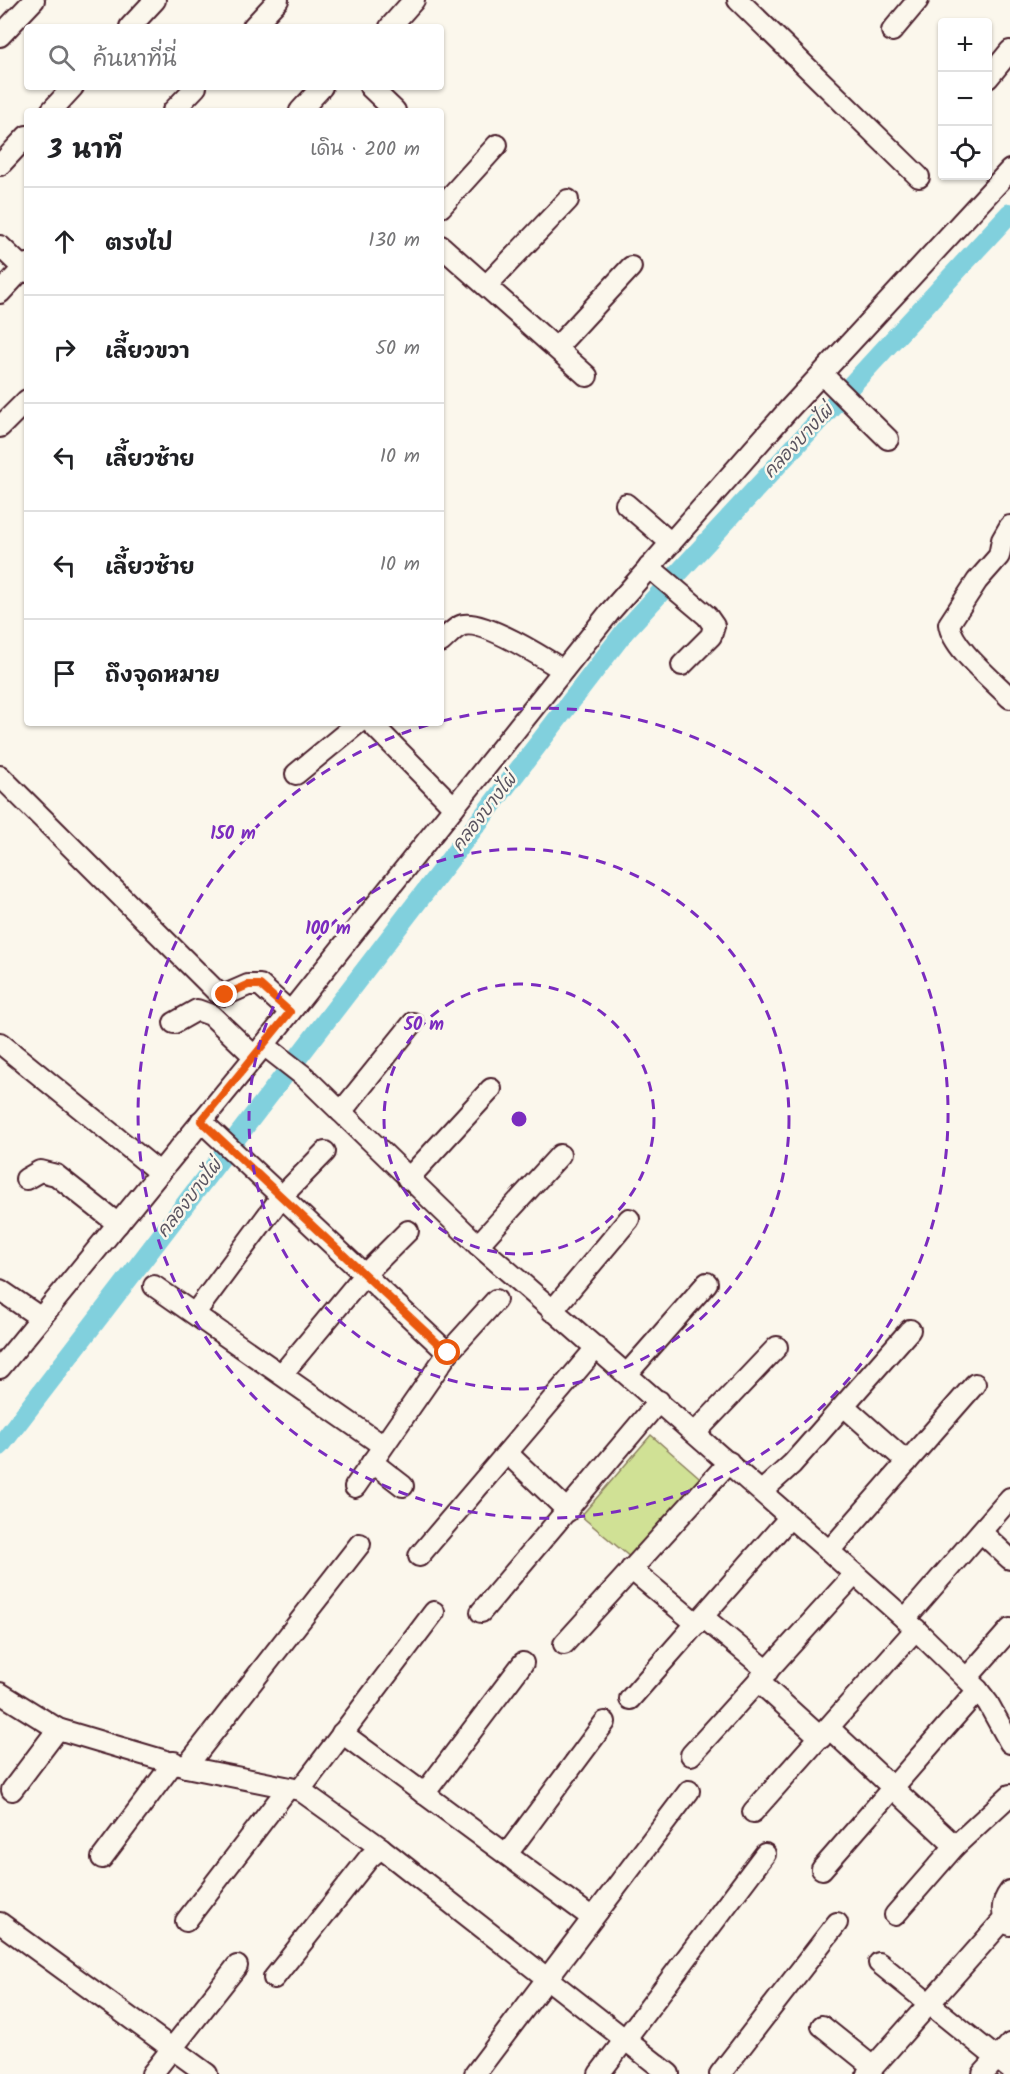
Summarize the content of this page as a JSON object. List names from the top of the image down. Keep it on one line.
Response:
{"water":["คลองบางไผ่"],"page":{"map_buttons":["+","−"],"search":"ค้นหาที่นี่","heading":["3 นาที","เดิน · 200 m"],"list":[["ตรงไป","130 m"],["เลี้ยวขวา","50 m"],["เลี้ยวซ้าย","10 m"],["เลี้ยวซ้าย","10 m"],"ถึงจุดหมาย"]},"rings":["150 m","100 m","50 m"]}
